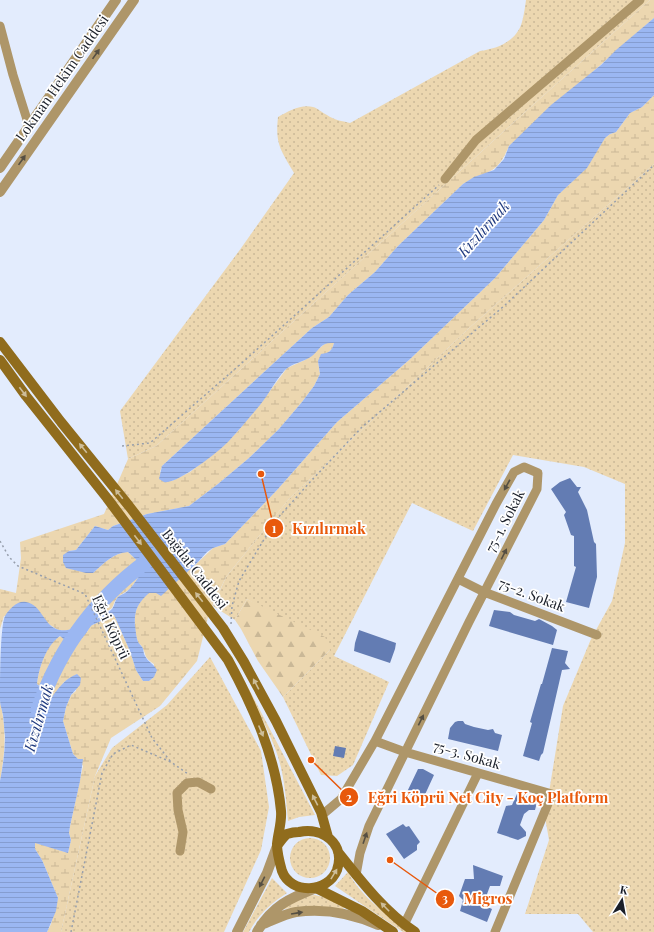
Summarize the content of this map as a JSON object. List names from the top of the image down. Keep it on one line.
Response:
{"streets":{"main road":["Bağdat Caddesi"],"street":["Lokman Hekim Caddesi","75-1. Sokak","75-2. Sokak","75-3. Sokak"],"path":["Eğri Köprü"]},"crossings":[["75-1. Sokak","Bağdat Caddesi"],["75-1. Sokak","75-2. Sokak"],["75-1. Sokak","75-3. Sokak"]],"water":["Kızılırmak"],"places":["Kızılırmak","Eğri Köprü Net City - Koç Platform","Migros"],"north":"top"}
